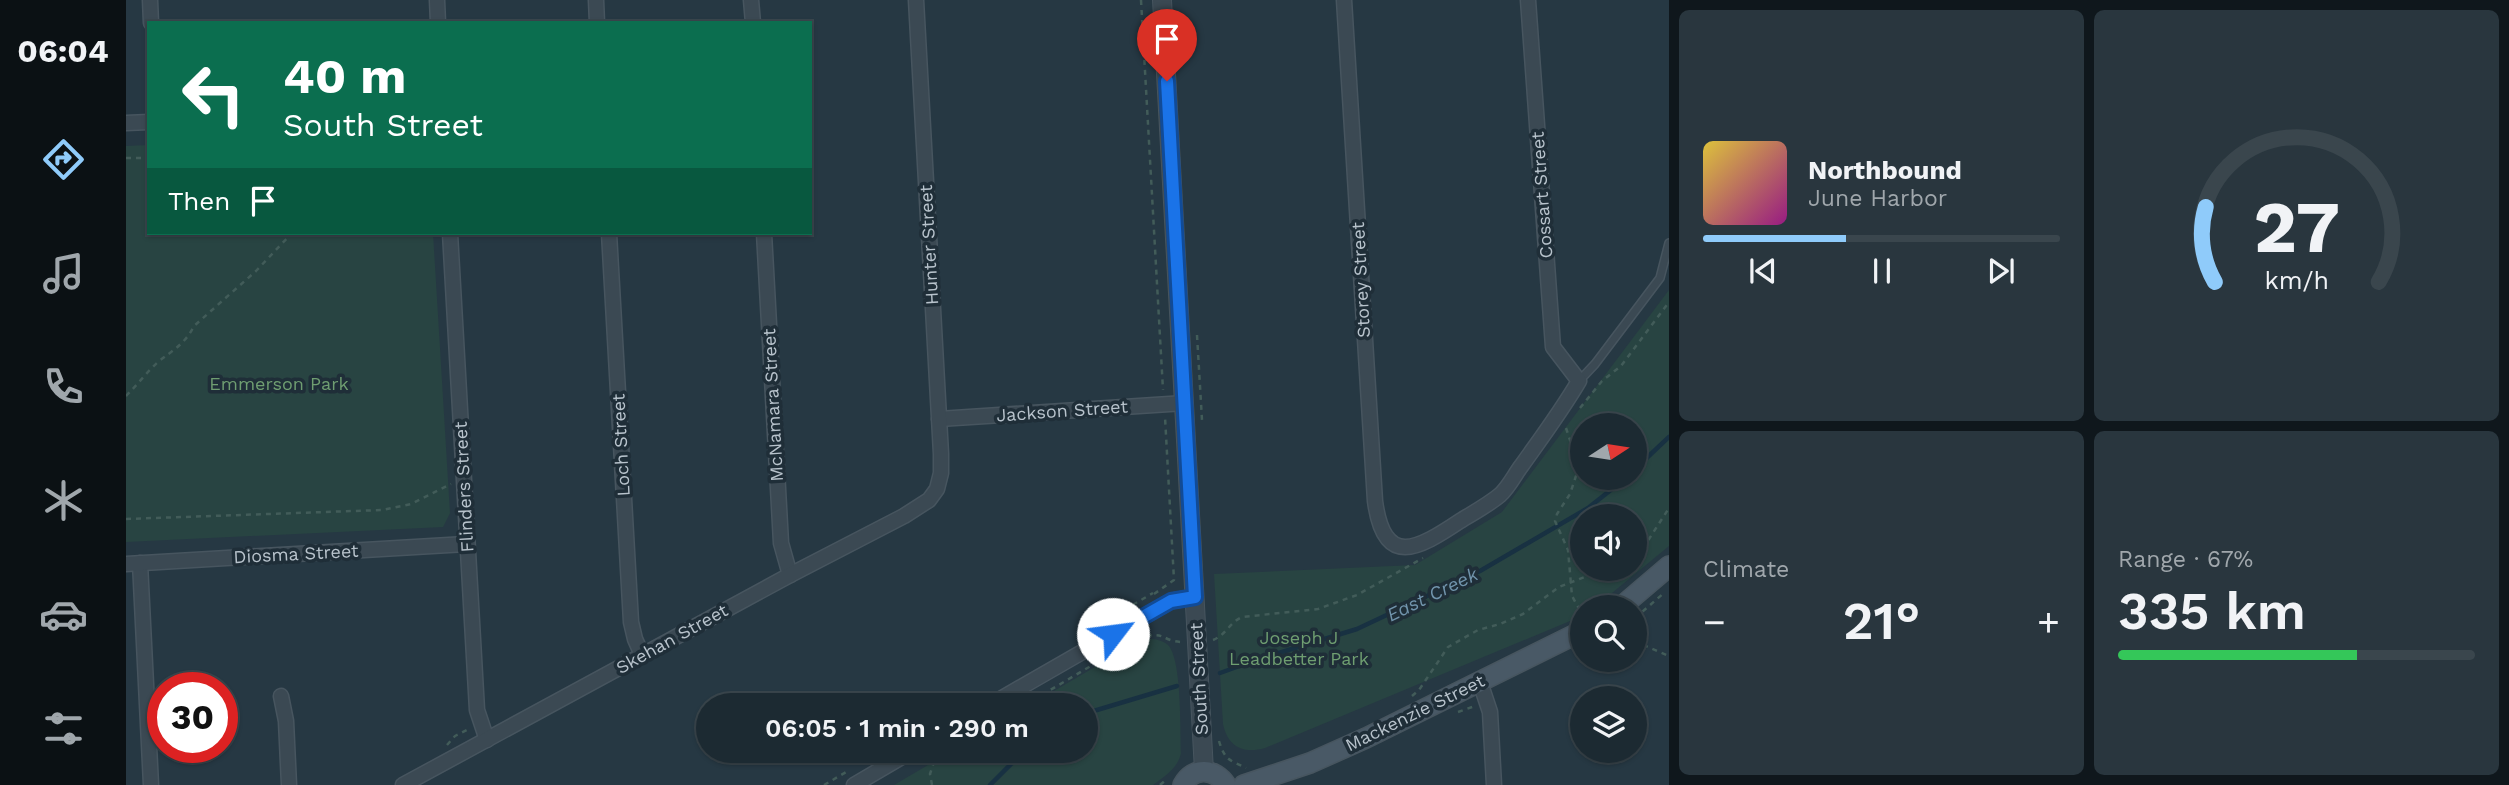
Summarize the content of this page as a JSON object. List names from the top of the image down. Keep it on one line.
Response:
{"streets":{"main road":["Mackenzie Street"],"street":["Cossart Street","Hunter Street","Storey Street","McNamara Street","Jackson Street","Loch Street","Flinders Street","Diosma Street","Skehan Street","South Street"]},"crossings":[["Cossart Street","Storey Street"],["Hunter Street","Jackson Street"],["Hunter Street","Skehan Street"],["McNamara Street","Skehan Street"],["Jackson Street","South Street"],["Loch Street","Skehan Street"],["Flinders Street","Diosma Street"],["Flinders Street","Skehan Street"]],"water":["East Creek"],"parks":["Emmerson Park","Joseph J Leadbetter Park"],"north":"right","page":{"tabs":"06:04","turn":["40 m","South Street"],"song":["Northbound","June Harbor"],"then":"Then","tile":["Climate",["Range · 67%","335 km"]],"heat":["−","21°","+"],"limit":"30","trip":"06:05 · 1 min · 290 m","gauge":["27","km/h"]}}
